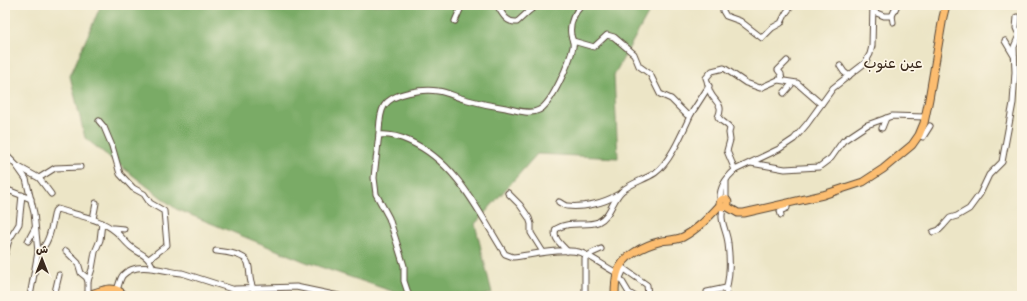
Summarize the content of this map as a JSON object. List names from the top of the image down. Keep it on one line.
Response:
{"districts":["عين عنوب"],"north":"top"}
